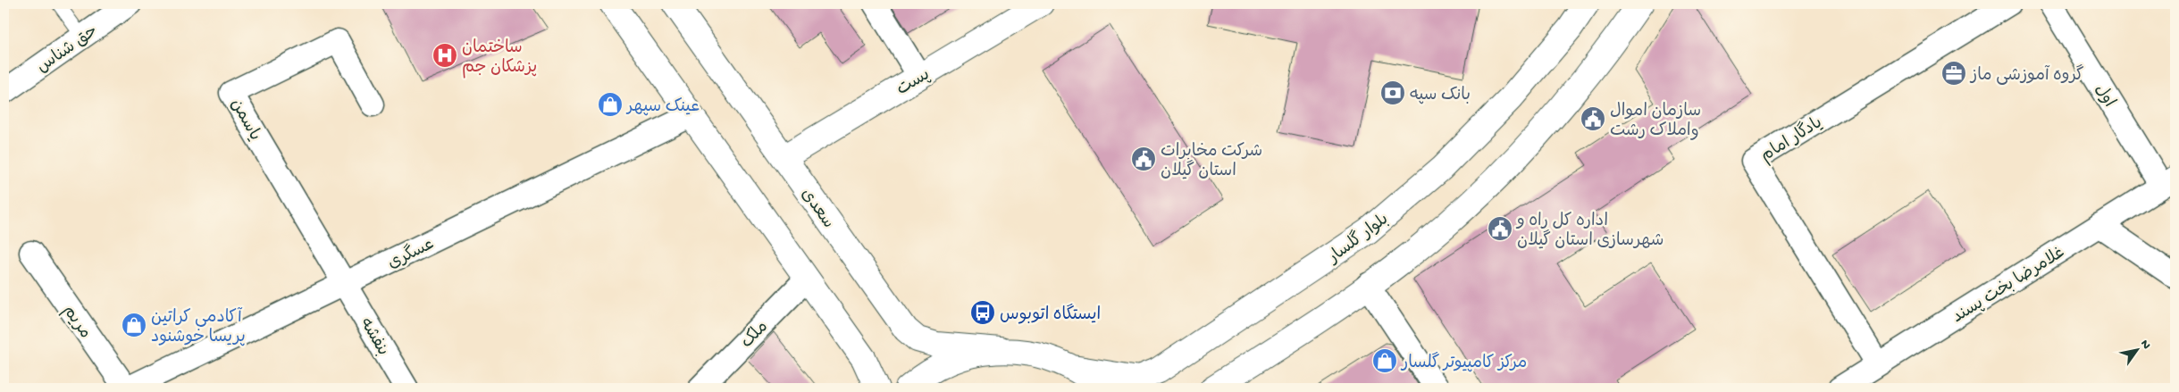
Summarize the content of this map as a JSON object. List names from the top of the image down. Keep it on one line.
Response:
{"streets":{"main road":["پست","سعدی","بلوار گلسار"],"street":["حق شناس","اول","یاسمن","یادگار امام","عسگری","غلامرضا بخت پسند","مریم","ملک","بنفشه"]},"crossings":[["پست","سعدی"],["اول","غلامرضا بخت پسند"],["یاسمن","عسگری"],["یاسمن","بنفشه"],["یادگار امام","غلامرضا بخت پسند"],["عسگری","مریم"],["عسگری","بنفشه"]],"places":{"hospital":["ساختمان پزشکان جم"],"office":["گروه آموزشی ماز"],"bank":["بانک سپه"],"shop":["عینک سپهر","آکادمی کراتین پریسا خوشنود","مرکز کامپیوتر گلسار"],"public building":["سازمان اموال واملاک رشت","شرکت مخابرات استان گیلان","اداره کل راه و شهرسازی استان گیلان"],"bus stop":["ایستگاه اتوبوس"]},"north":"top right"}
